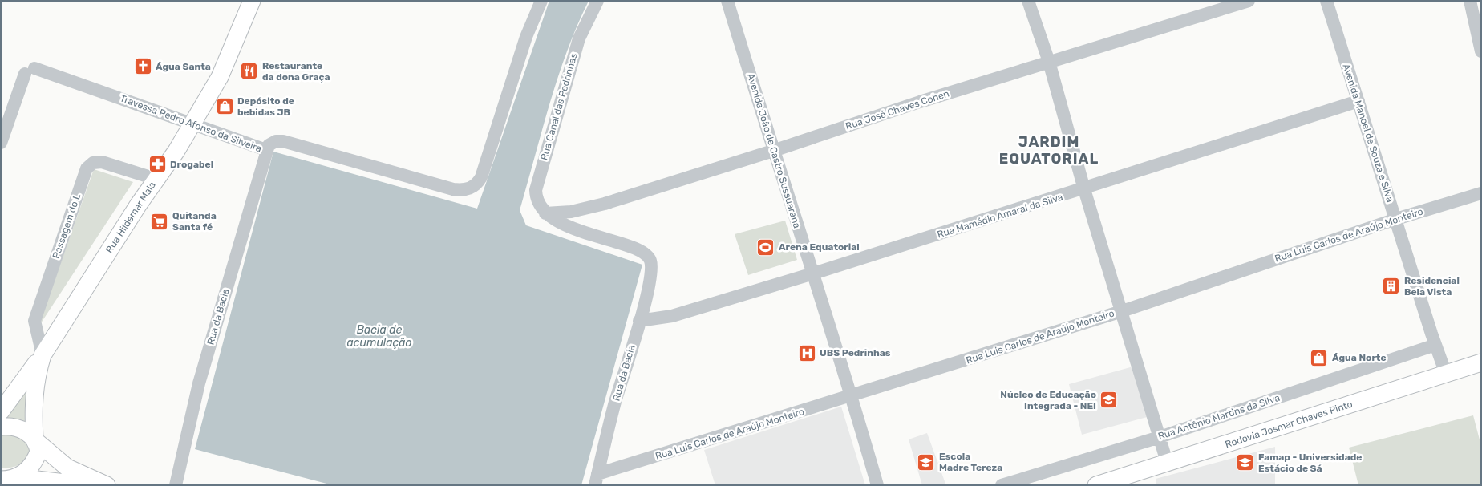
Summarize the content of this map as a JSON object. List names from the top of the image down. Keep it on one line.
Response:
{"streets":{"main road":["Rua Hildemar Maia","Rodovia Josmar Chaves Pinto"],"street":["Rua Canal das Pedrinhas","Rua José Chaves Cohen","Travessa Pedro Afonso da Silveira","Avenida Manoel de Souza e Silva","Avenida João de Castro Sussuarana","Rua Mamédio Amaral da Silva","Passagem do L","Rua Luis Carlos de Araújo Monteiro","Rua da Bacia","Rua Antônio Martins da Silva"]},"crossings":[["Rua Canal das Pedrinhas","Rua José Chaves Cohen"],["Rua Canal das Pedrinhas","Rua da Bacia"],["Rua José Chaves Cohen","Avenida João de Castro Sussuarana"],["Rua José Chaves Cohen","Rua da Bacia"],["Travessa Pedro Afonso da Silveira","Rua Hildemar Maia"],["Travessa Pedro Afonso da Silveira","Rua da Bacia"],["Avenida Manoel de Souza e Silva","Rua Mamédio Amaral da Silva"],["Avenida Manoel de Souza e Silva","Rua Luis Carlos de Araújo Monteiro"],["Avenida Manoel de Souza e Silva","Rua Antônio Martins da Silva"],["Avenida Manoel de Souza e Silva","Rodovia Josmar Chaves Pinto"],["Avenida João de Castro Sussuarana","Rua Mamédio Amaral da Silva"],["Avenida João de Castro Sussuarana","Rua Luis Carlos de Araújo Monteiro"],["Rua Mamédio Amaral da Silva","Rua da Bacia"],["Rua Hildemar Maia","Passagem do L"],["Rua Luis Carlos de Araújo Monteiro","Rua da Bacia"]],"districts":["JARDIM EQUATORIAL"],"water":["Bacia de acumulação"],"places":{"church":["Água Santa"],"restaurant":["Restaurante da dona Graça"],"shop":["Depósito de bebidas JB","Água Norte"],"pharmacy":["Drogabel"],"supermarket":["Quitanda Santa fé"],"sports":["Arena Equatorial"],"building":["Residencial Bela Vista"],"hospital":["UBS Pedrinhas"],"school or university":["Núcleo de Educação Integrada - NEI","Escola Madre Tereza","Famap - Universidade Estácio de Sá"]}}
